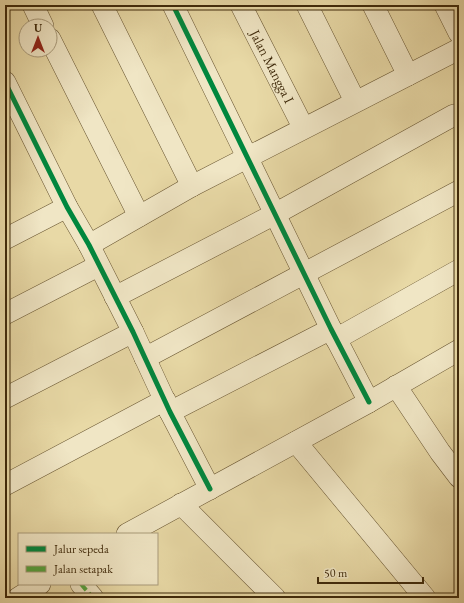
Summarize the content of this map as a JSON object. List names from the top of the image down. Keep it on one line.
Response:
{"streets":{"street":["Jalan Mangga I"]},"legend":["Jalur sepeda","Jalan setapak"],"scale_bar":"50 m","north":"top"}
